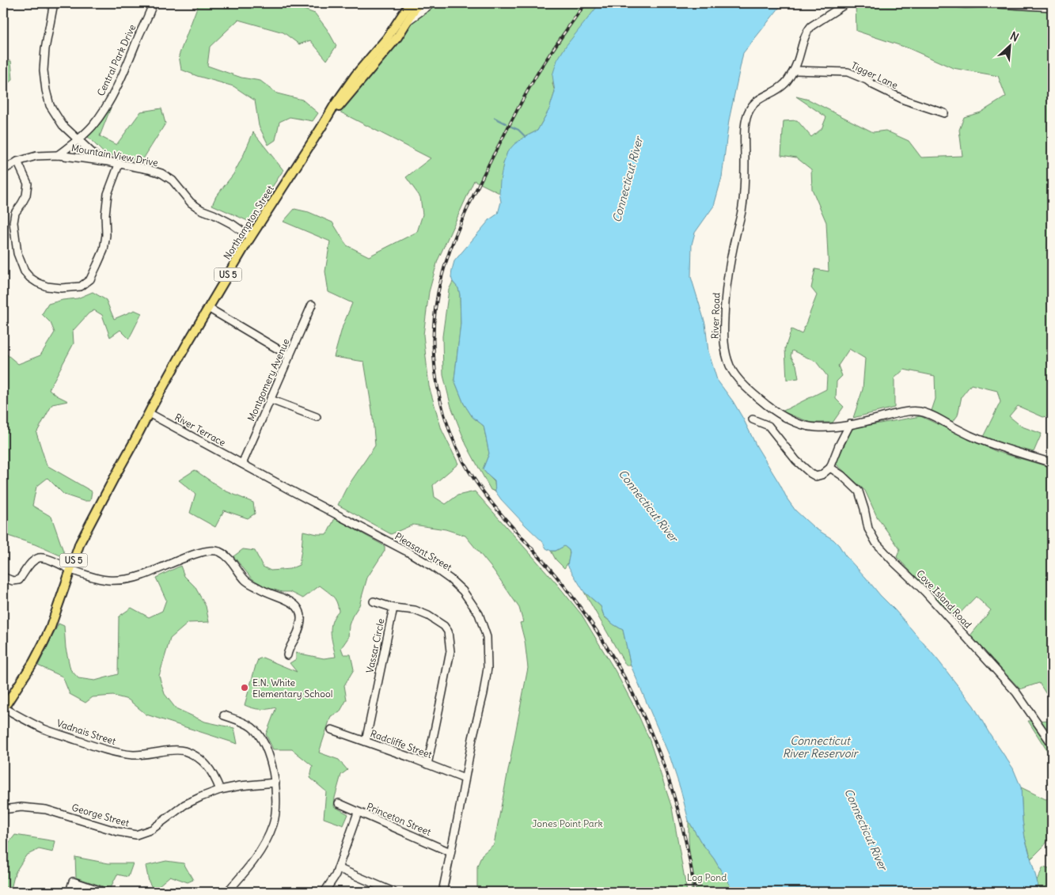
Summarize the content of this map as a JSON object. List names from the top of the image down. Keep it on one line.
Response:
{"streets":{"main road":["Northampton Street","US 5"],"street":["Central Park Drive","Tigger Lane","Mountain View Drive","River Road","Montgomery Avenue","River Terrace","Pleasant Street","Cove Island Road","Vassar Circle","Vadnais Street","Radcliffe Street","George Street","Princeton Street"]},"crossings":[["Central Park Drive","Mountain View Drive"],["Tigger Lane","River Road"],["Mountain View Drive","Northampton Street"],["Northampton Street","US 5"],["Northampton Street","River Terrace"],["US 5","River Terrace"],["US 5","Vadnais Street"],["Montgomery Avenue","River Terrace"],["Montgomery Avenue","Pleasant Street"],["River Terrace","Pleasant Street"],["Pleasant Street","Radcliffe Street"],["Pleasant Street","Princeton Street"],["Vassar Circle","Radcliffe Street"],["Vadnais Street","George Street"]],"water":["Connecticut River","Connecticut River Reservoir"],"parks":["Jones Point Park","Log Pond"],"places":["E.N. White Elementary School"],"north":"top right"}
